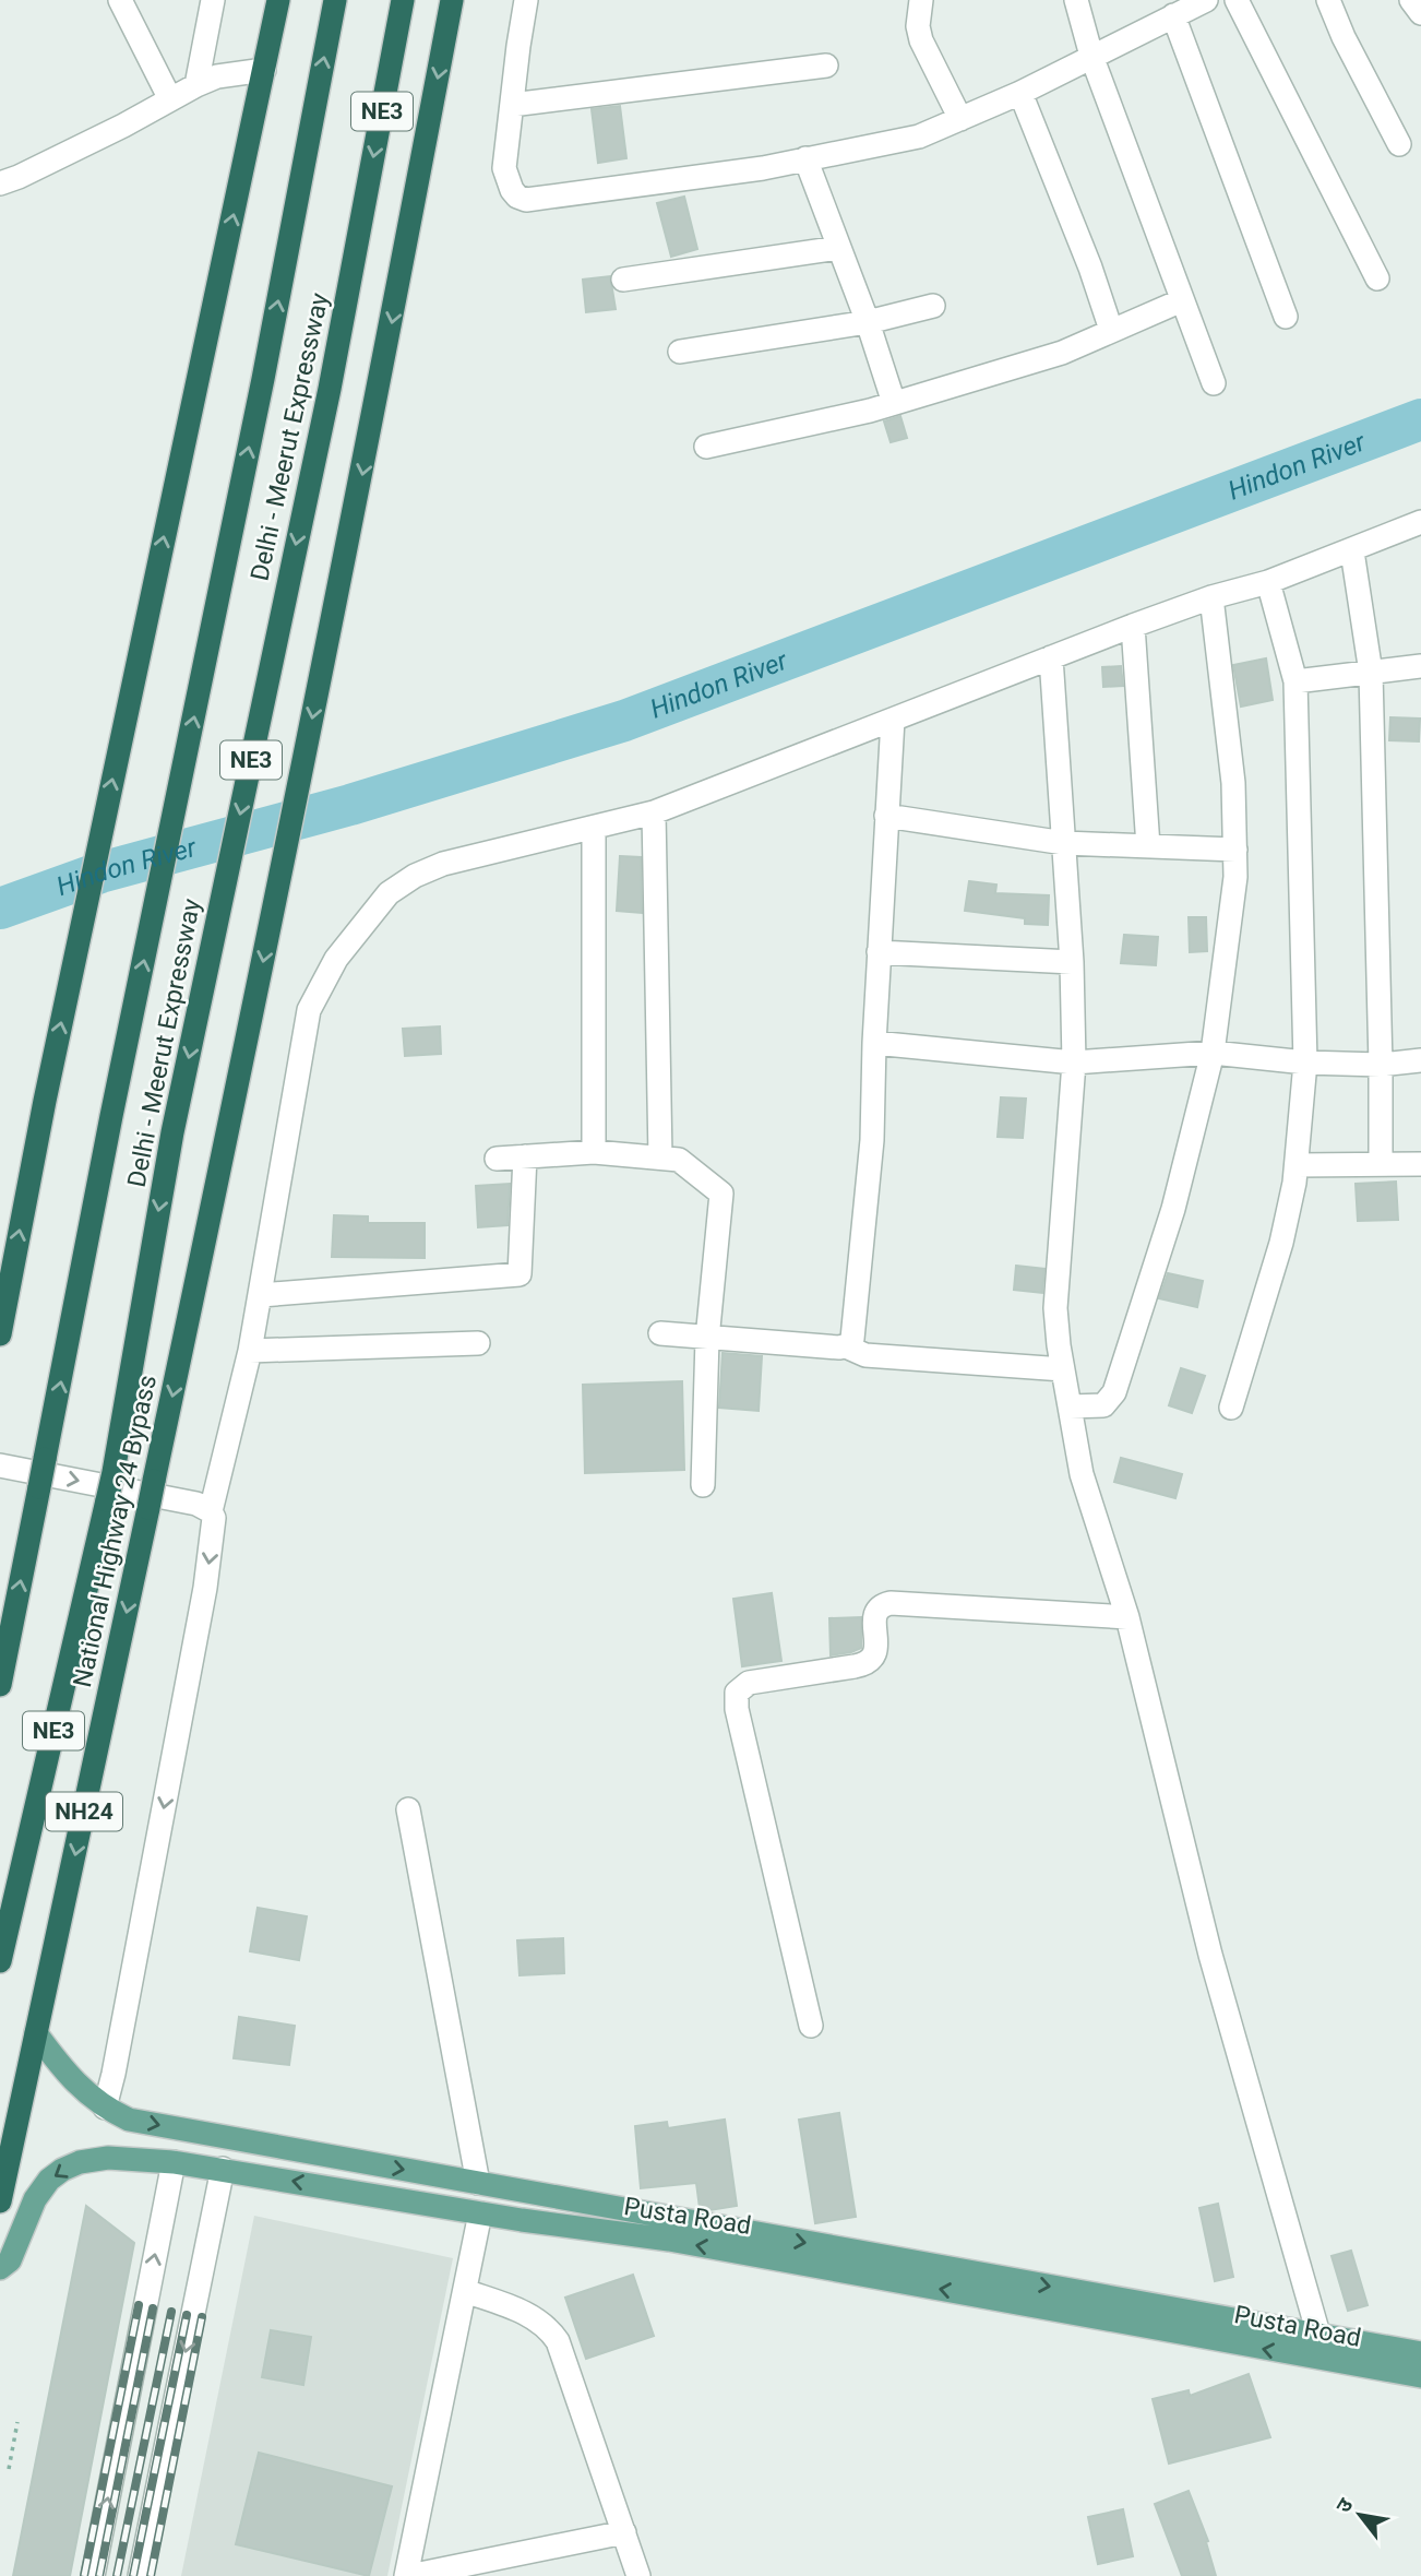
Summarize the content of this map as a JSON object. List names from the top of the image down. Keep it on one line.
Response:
{"streets":{"highway":["NE3","Delhi - Meerut Expressway","National Highway 24 Bypass","NH24"],"main road":["Pusta Road"]},"crossings":[["National Highway 24 Bypass","Pusta Road"]],"water":["Hindon River"],"north":"top left"}
